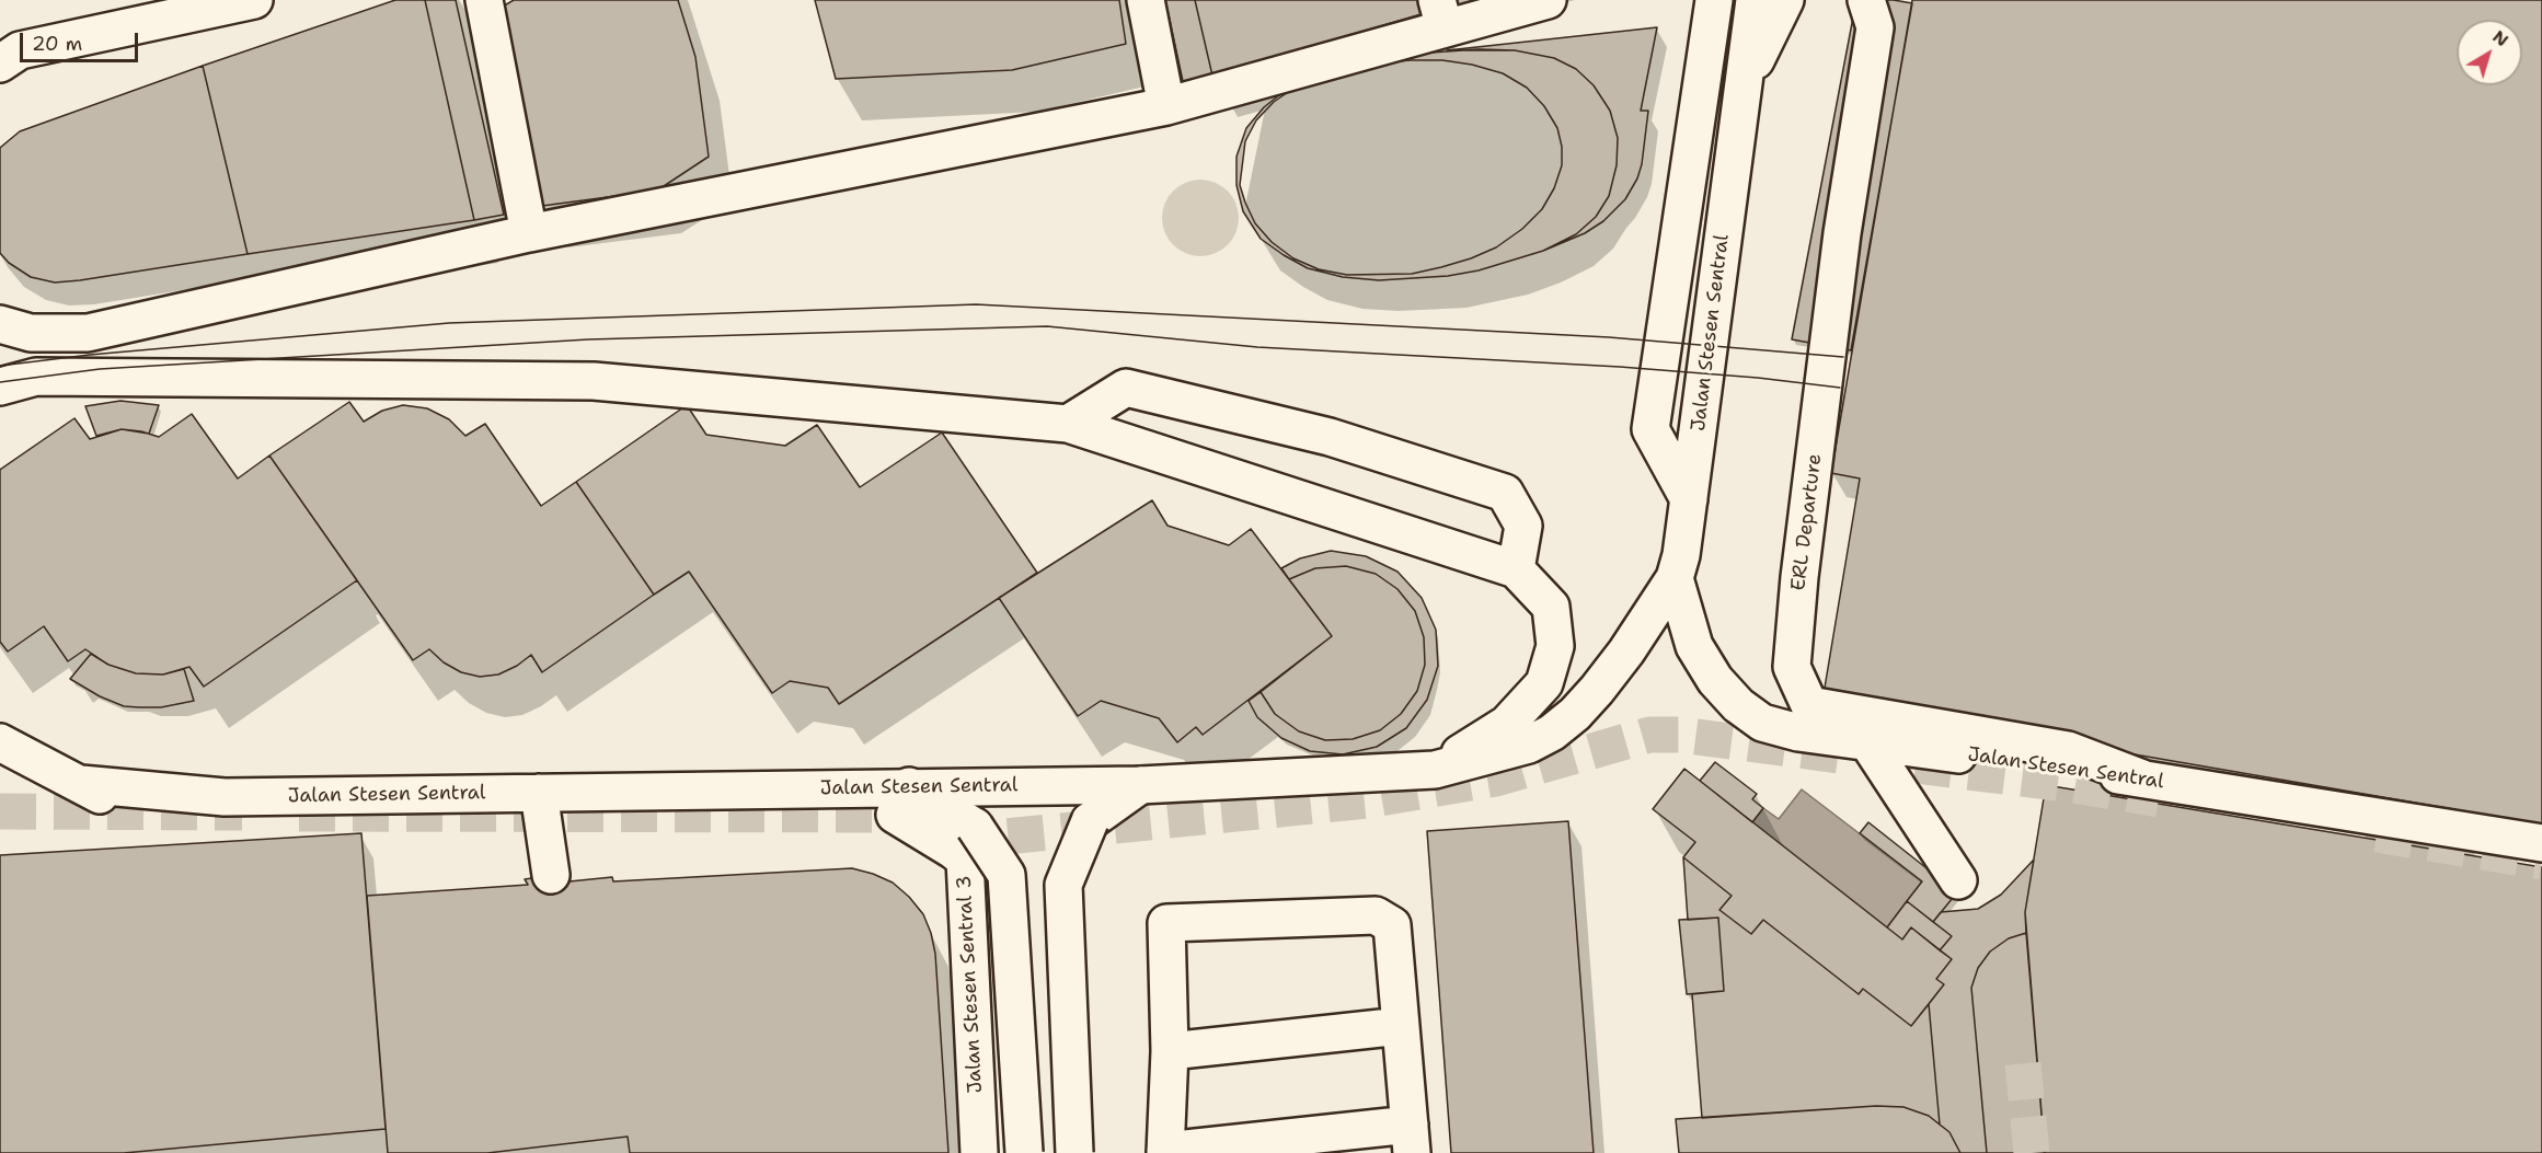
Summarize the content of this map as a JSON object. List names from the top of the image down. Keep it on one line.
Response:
{"streets":{"street":["Jalan Stesen Sentral","ERL Departure","Jalan Stesen Sentral 3"]},"crossings":[["Jalan Stesen Sentral","ERL Departure"],["Jalan Stesen Sentral","Jalan Stesen Sentral 3"]],"scale_bar":"20 m","north":"top right"}
